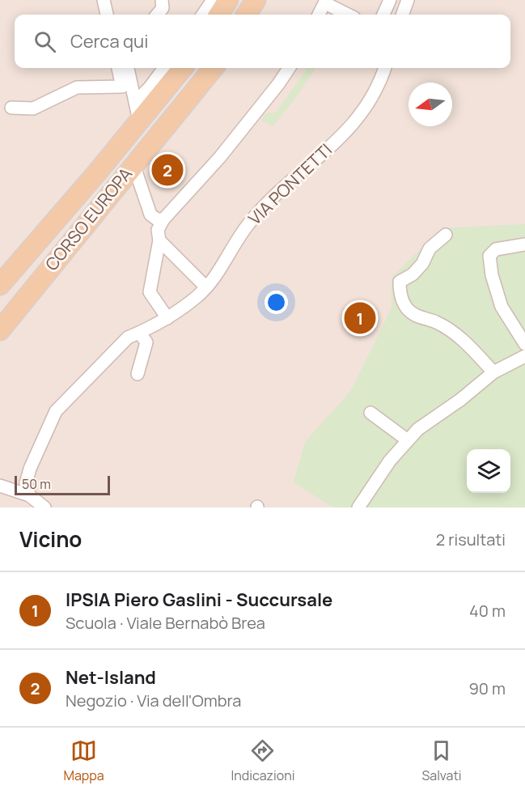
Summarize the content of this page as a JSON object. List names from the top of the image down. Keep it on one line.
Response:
{"streets":{"main road":["CORSO EUROPA"],"street":["VIA PONTETTI"]},"scale_bar":"50 m","north":"left","page":{"search":"Cerca qui","pins":["2","1"],"scale":"50 m","heading":["Vicino","2 risultati"],"list":[{"mark":"1","name":"IPSIA Piero Gaslini - Succursale","note":"Scuola · Viale Bernabò Brea","value":"40 m"},{"mark":"2","name":"Net-Island","note":"Negozio · Via dell'Ombra","value":"90 m"}],"nav":["Mappa","Indicazioni","Salvati"]}}
